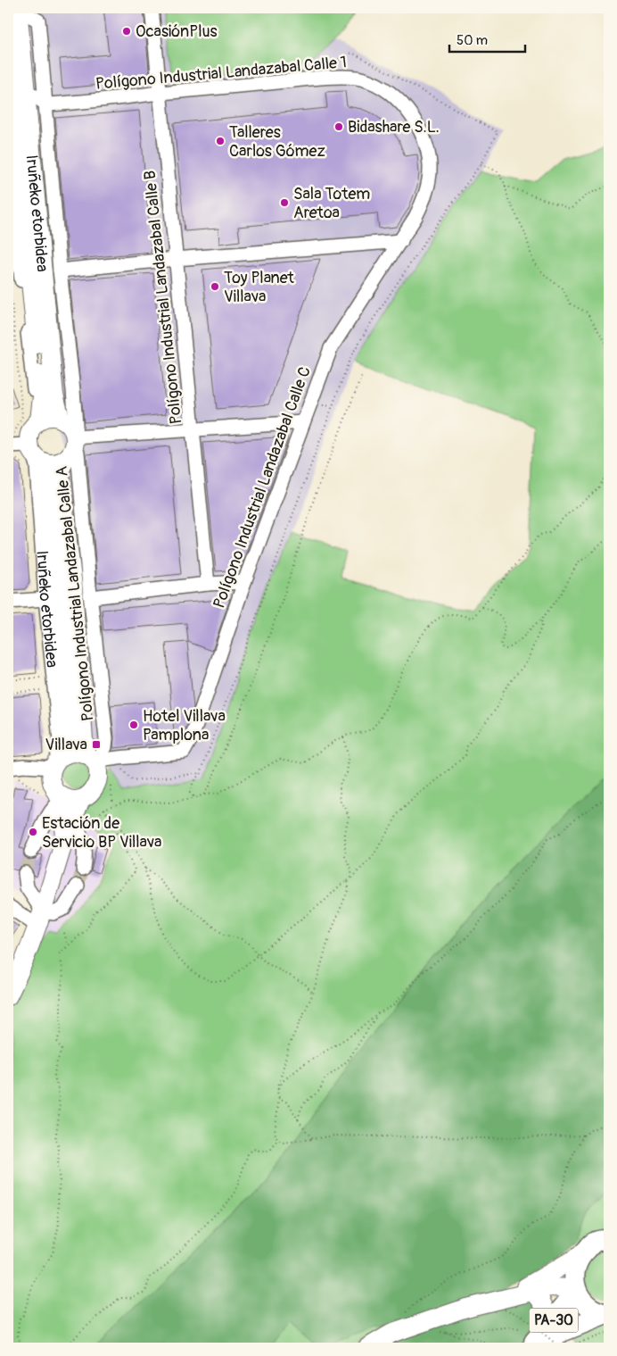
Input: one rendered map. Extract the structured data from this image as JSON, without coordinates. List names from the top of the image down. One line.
{"streets":{"highway":["PA-30"],"main road":["Iruñeko etorbidea"],"street":["Polígono Industrial Landazabal Calle 1","Polígono Industrial Landazabal Calle B","Polígono Industrial Landazabal Calle C","Polígono Industrial Landazabal Calle A"]},"crossings":[["Polígono Industrial Landazabal Calle 1","Polígono Industrial Landazabal Calle B"],["Polígono Industrial Landazabal Calle 1","Polígono Industrial Landazabal Calle C"],["Polígono Industrial Landazabal Calle 1","Polígono Industrial Landazabal Calle A"],["Iruñeko etorbidea","Polígono Industrial Landazabal Calle C"],["Iruñeko etorbidea","Polígono Industrial Landazabal Calle A"],["Polígono Industrial Landazabal Calle C","Polígono Industrial Landazabal Calle A"]],"places":{"other":["OcasiónPlus","Bidashare S.L.","Talleres Carlos Gómez","Sala Totem Aretoa","Toy Planet Villava","Hotel Villava Pamplona","Estación de Servicio BP Villava"],"transit":["Villava"]},"scale_bar":"50 m"}
